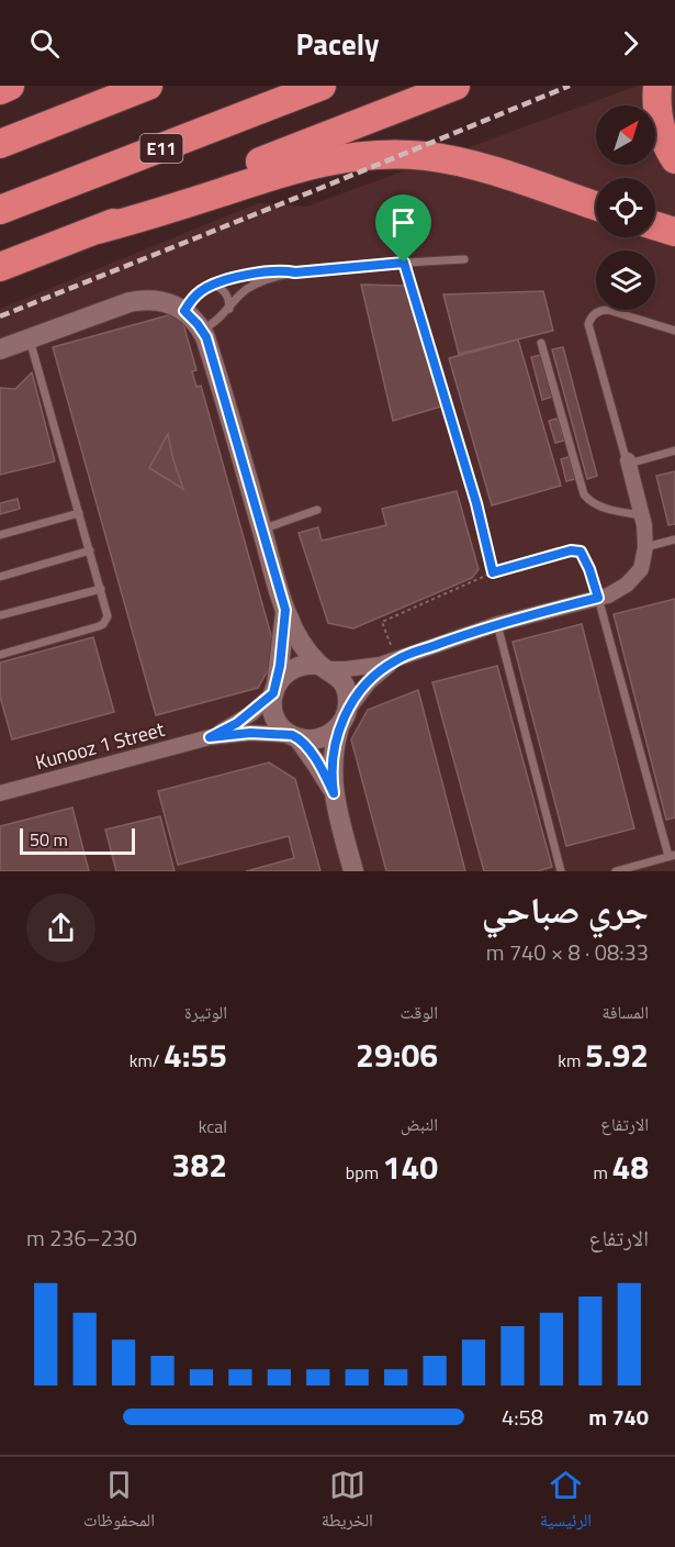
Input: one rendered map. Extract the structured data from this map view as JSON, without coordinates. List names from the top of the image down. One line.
{"streets":{"highway":["E11"],"street":["Kunooz 1 Street"]},"scale_bar":"50 m","north":"top right","page":{"header":"Pacely","scale":"50 m","heading":["جري صباحي","08:33 · 8 × 740 m"],"stats":[["المسافة","5.92 km"],["الوقت","29:06"],["الوتيرة","4:55 /km"],["الارتفاع","48 m"],["النبض","140 bpm"],["kcal","382"]],"chart":["الارتفاع","230–236 m"],"list":[{"name":"740 m","note":"4:58"}],"tabs":["الرئيسية","الخريطة","المحفوظات"]}}
